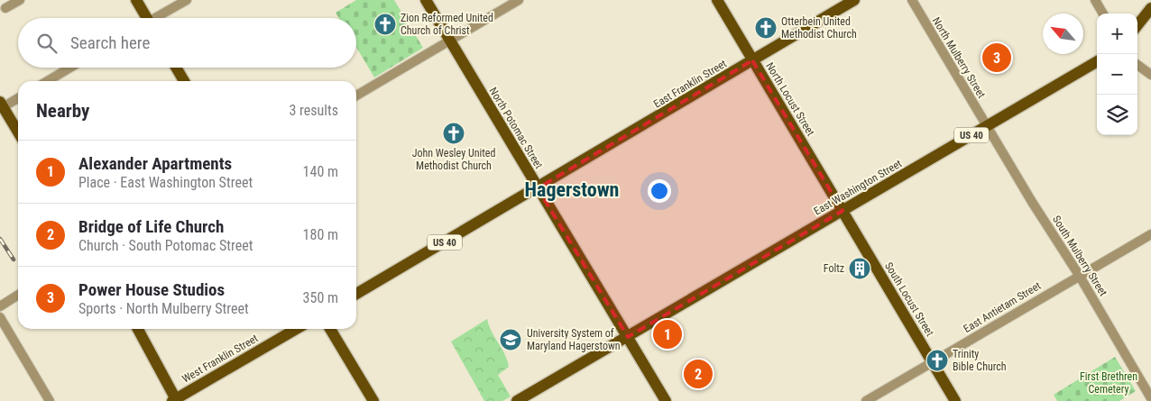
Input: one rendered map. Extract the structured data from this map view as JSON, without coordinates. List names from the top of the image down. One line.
{"streets":{"main road":["East Franklin Street","North Locust Street","North Potomac Street","US 40","East Washington Street","South Locust Street","West Franklin Street"],"street":["North Mulberry Street","South Mulberry Street","East Antietam Street"]},"crossings":[["North Mulberry Street","East Washington Street"],["North Mulberry Street","South Mulberry Street"],["East Franklin Street","North Locust Street"],["East Franklin Street","North Potomac Street"],["East Franklin Street","US 40"],["North Locust Street","East Washington Street"],["North Locust Street","South Locust Street"],["North Potomac Street","US 40"],["North Potomac Street","East Washington Street"],["US 40","East Washington Street"],["East Washington Street","South Mulberry Street"],["East Washington Street","South Locust Street"],["South Mulberry Street","East Antietam Street"],["South Locust Street","East Antietam Street"]],"districts":["Hagerstown"],"parks":["First Brethren Cemetery"],"places":{"church":["Zion Reformed United Church of Christ","Otterbein United Methodist Church","John Wesley United Methodist Church","Trinity Bible Church"],"building":["Foltz"],"school or university":["University System of Maryland Hagerstown"]},"north":"top left","page":{"map_buttons":["+","−"],"search":"Search here","pins":["3","1","2"],"heading":["Nearby","3 results"],"list":[{"mark":"1","name":"Alexander Apartments","note":"Place · East Washington Street","value":"140 m"},{"mark":"2","name":"Bridge of Life Church","note":"Church · South Potomac Street","value":"180 m"},{"mark":"3","name":"Power House Studios","note":"Sports · North Mulberry Street","value":"350 m"}]}}
